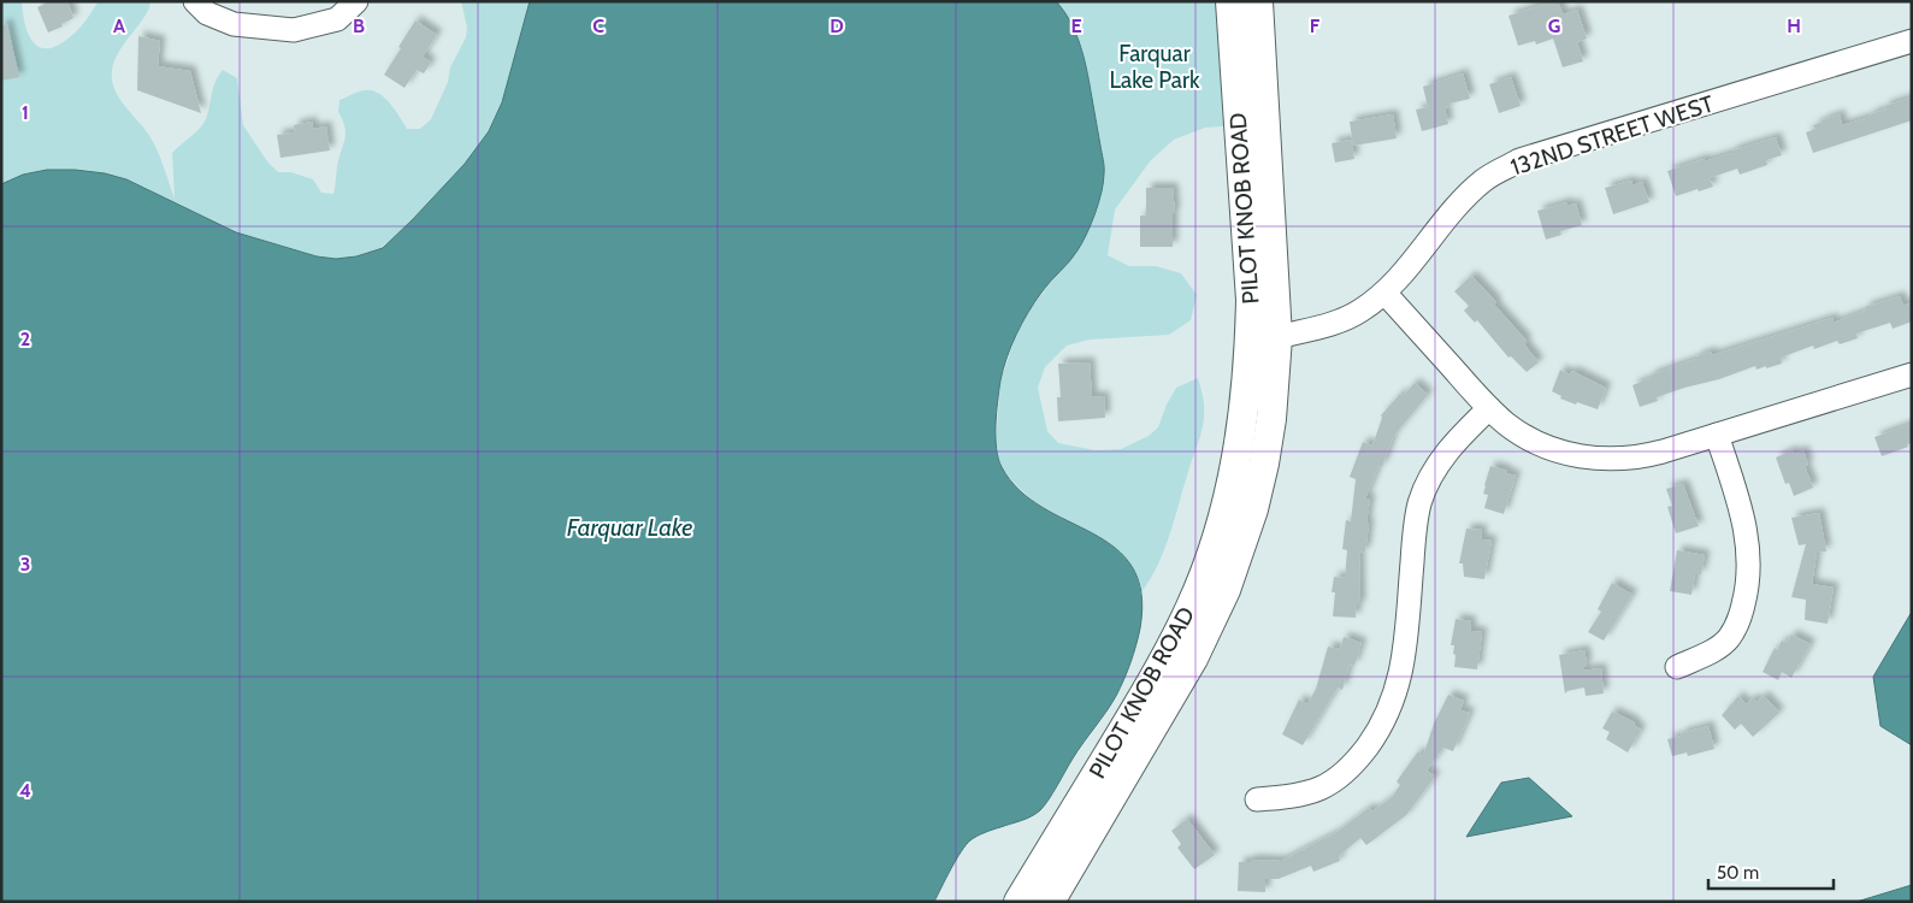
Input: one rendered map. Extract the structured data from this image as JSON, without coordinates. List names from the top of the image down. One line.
{"streets":{"main road":["PILOT KNOB ROAD"],"street":["132ND STREET WEST"]},"crossings":[["132ND STREET WEST","PILOT KNOB ROAD"]],"water":["Farquar Lake"],"parks":["Farquar Lake Park"],"scale_bar":"50 m","grid":{"columns":["A","B","C","D","E","F","G","H"],"rows":["1","2","3","4"]}}
